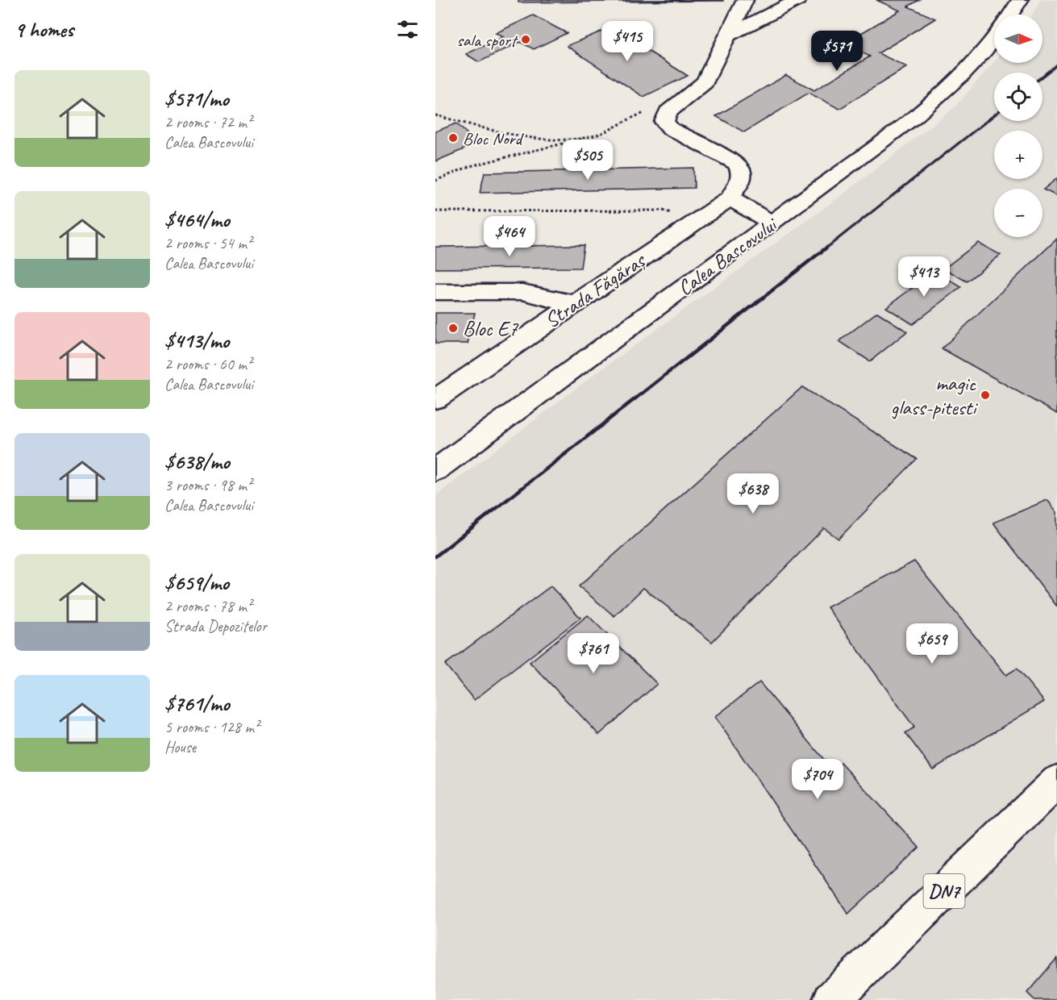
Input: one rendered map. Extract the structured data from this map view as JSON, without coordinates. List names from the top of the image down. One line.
{"streets":{"street":["Calea Bascovului","Strada Făgăraș","DN7"]},"places":["sala sport","Bloc Nord","Bloc E7","magic glass-pitesti"],"north":"right","page":{"heading":"9 homes","map_buttons":["+","−"],"price":["$415","$571","$505","$464","$413","$638","$659","$761","$704"],"list":[{"name":"$571/mo","note":"2 rooms · 72 m² · Calea Bascovului"},{"name":"$464/mo","note":"2 rooms · 54 m² · Calea Bascovului"},{"name":"$413/mo","note":"2 rooms · 60 m² · Calea Bascovului"},{"name":"$638/mo","note":"3 rooms · 98 m² · Calea Bascovului"},{"name":"$659/mo","note":"2 rooms · 78 m² · Strada Depozitelor"},{"name":"$761/mo","note":"5 rooms · 128 m² · House"}]}}
